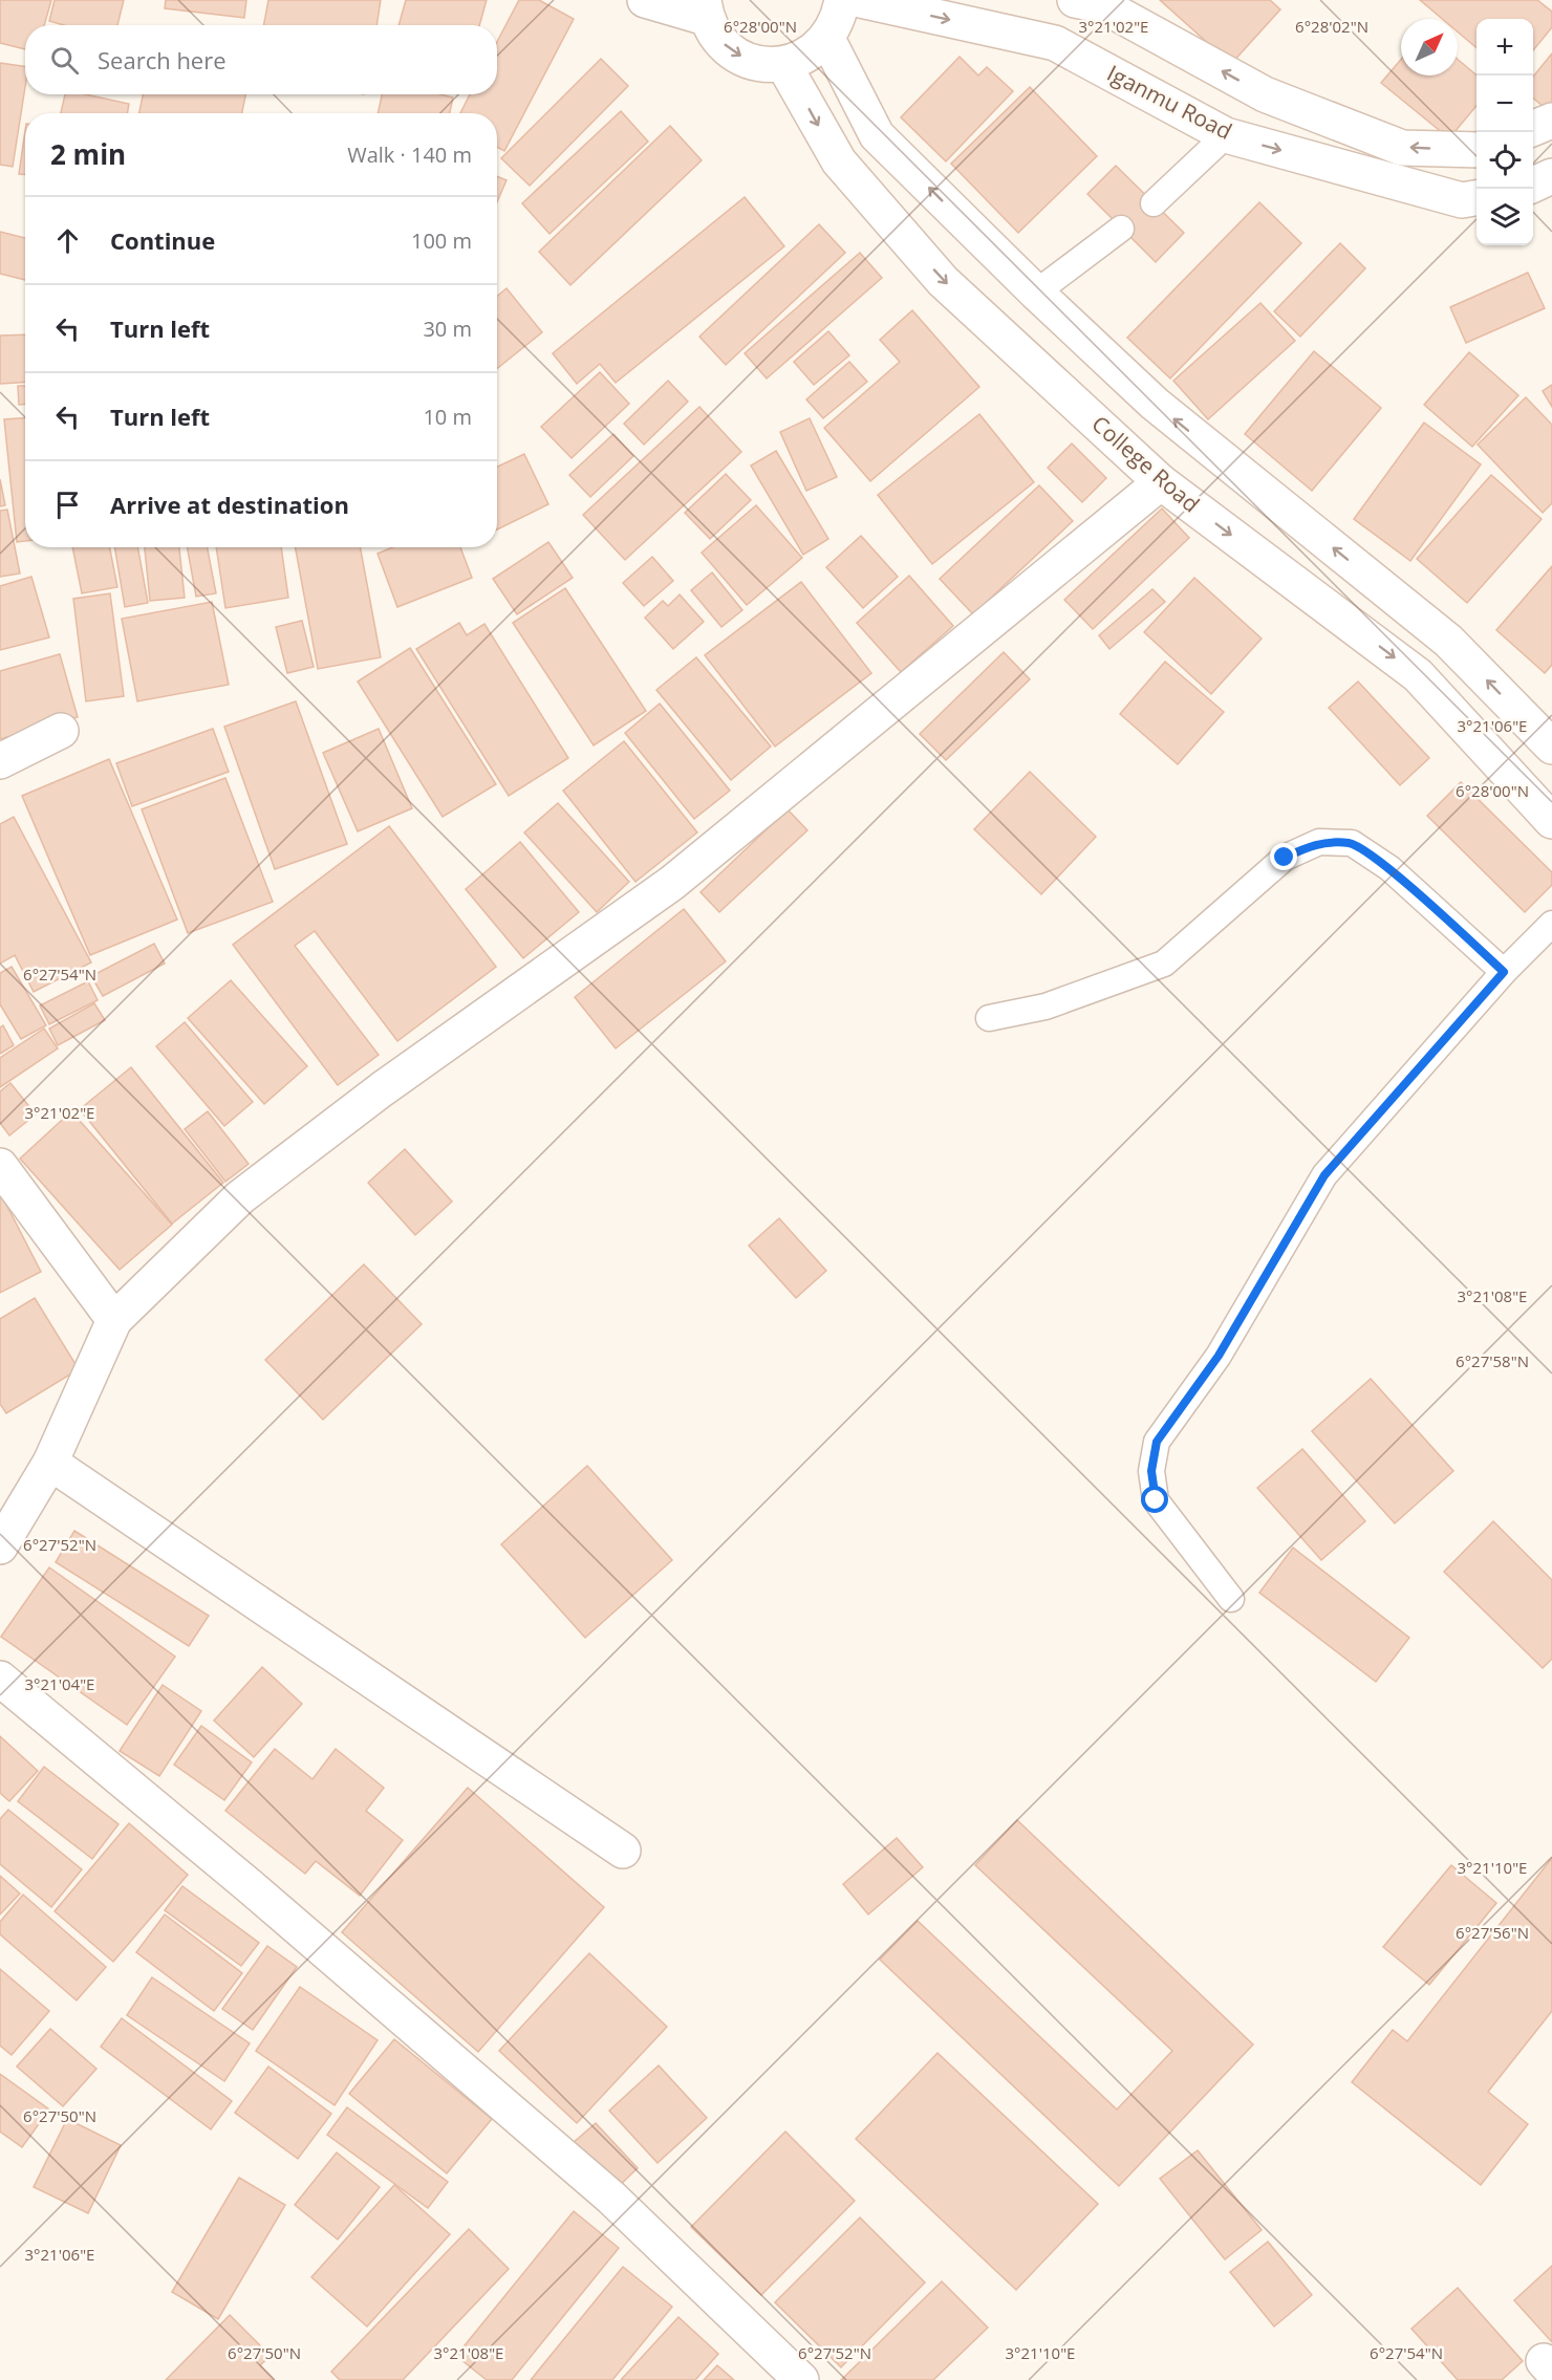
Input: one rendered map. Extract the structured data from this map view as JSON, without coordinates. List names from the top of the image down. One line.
{"streets":{"street":["Iganmu Road","College Road"]},"north":"top right","page":{"map_buttons":["+","−"],"search":"Search here","heading":["2 min","Walk · 140 m"],"list":[["Continue","100 m"],["Turn left","30 m"],["Turn left","10 m"],"Arrive at destination"]},"coordinates":["6°28'00\"N","3°21'02\"E","6°28'02\"N","3°21'06\"E","6°27'54\"N","3°21'08\"E","6°27'58\"N","6°27'52\"N","3°21'04\"E","3°21'10\"E","6°27'56\"N","6°27'50\"N"]}
